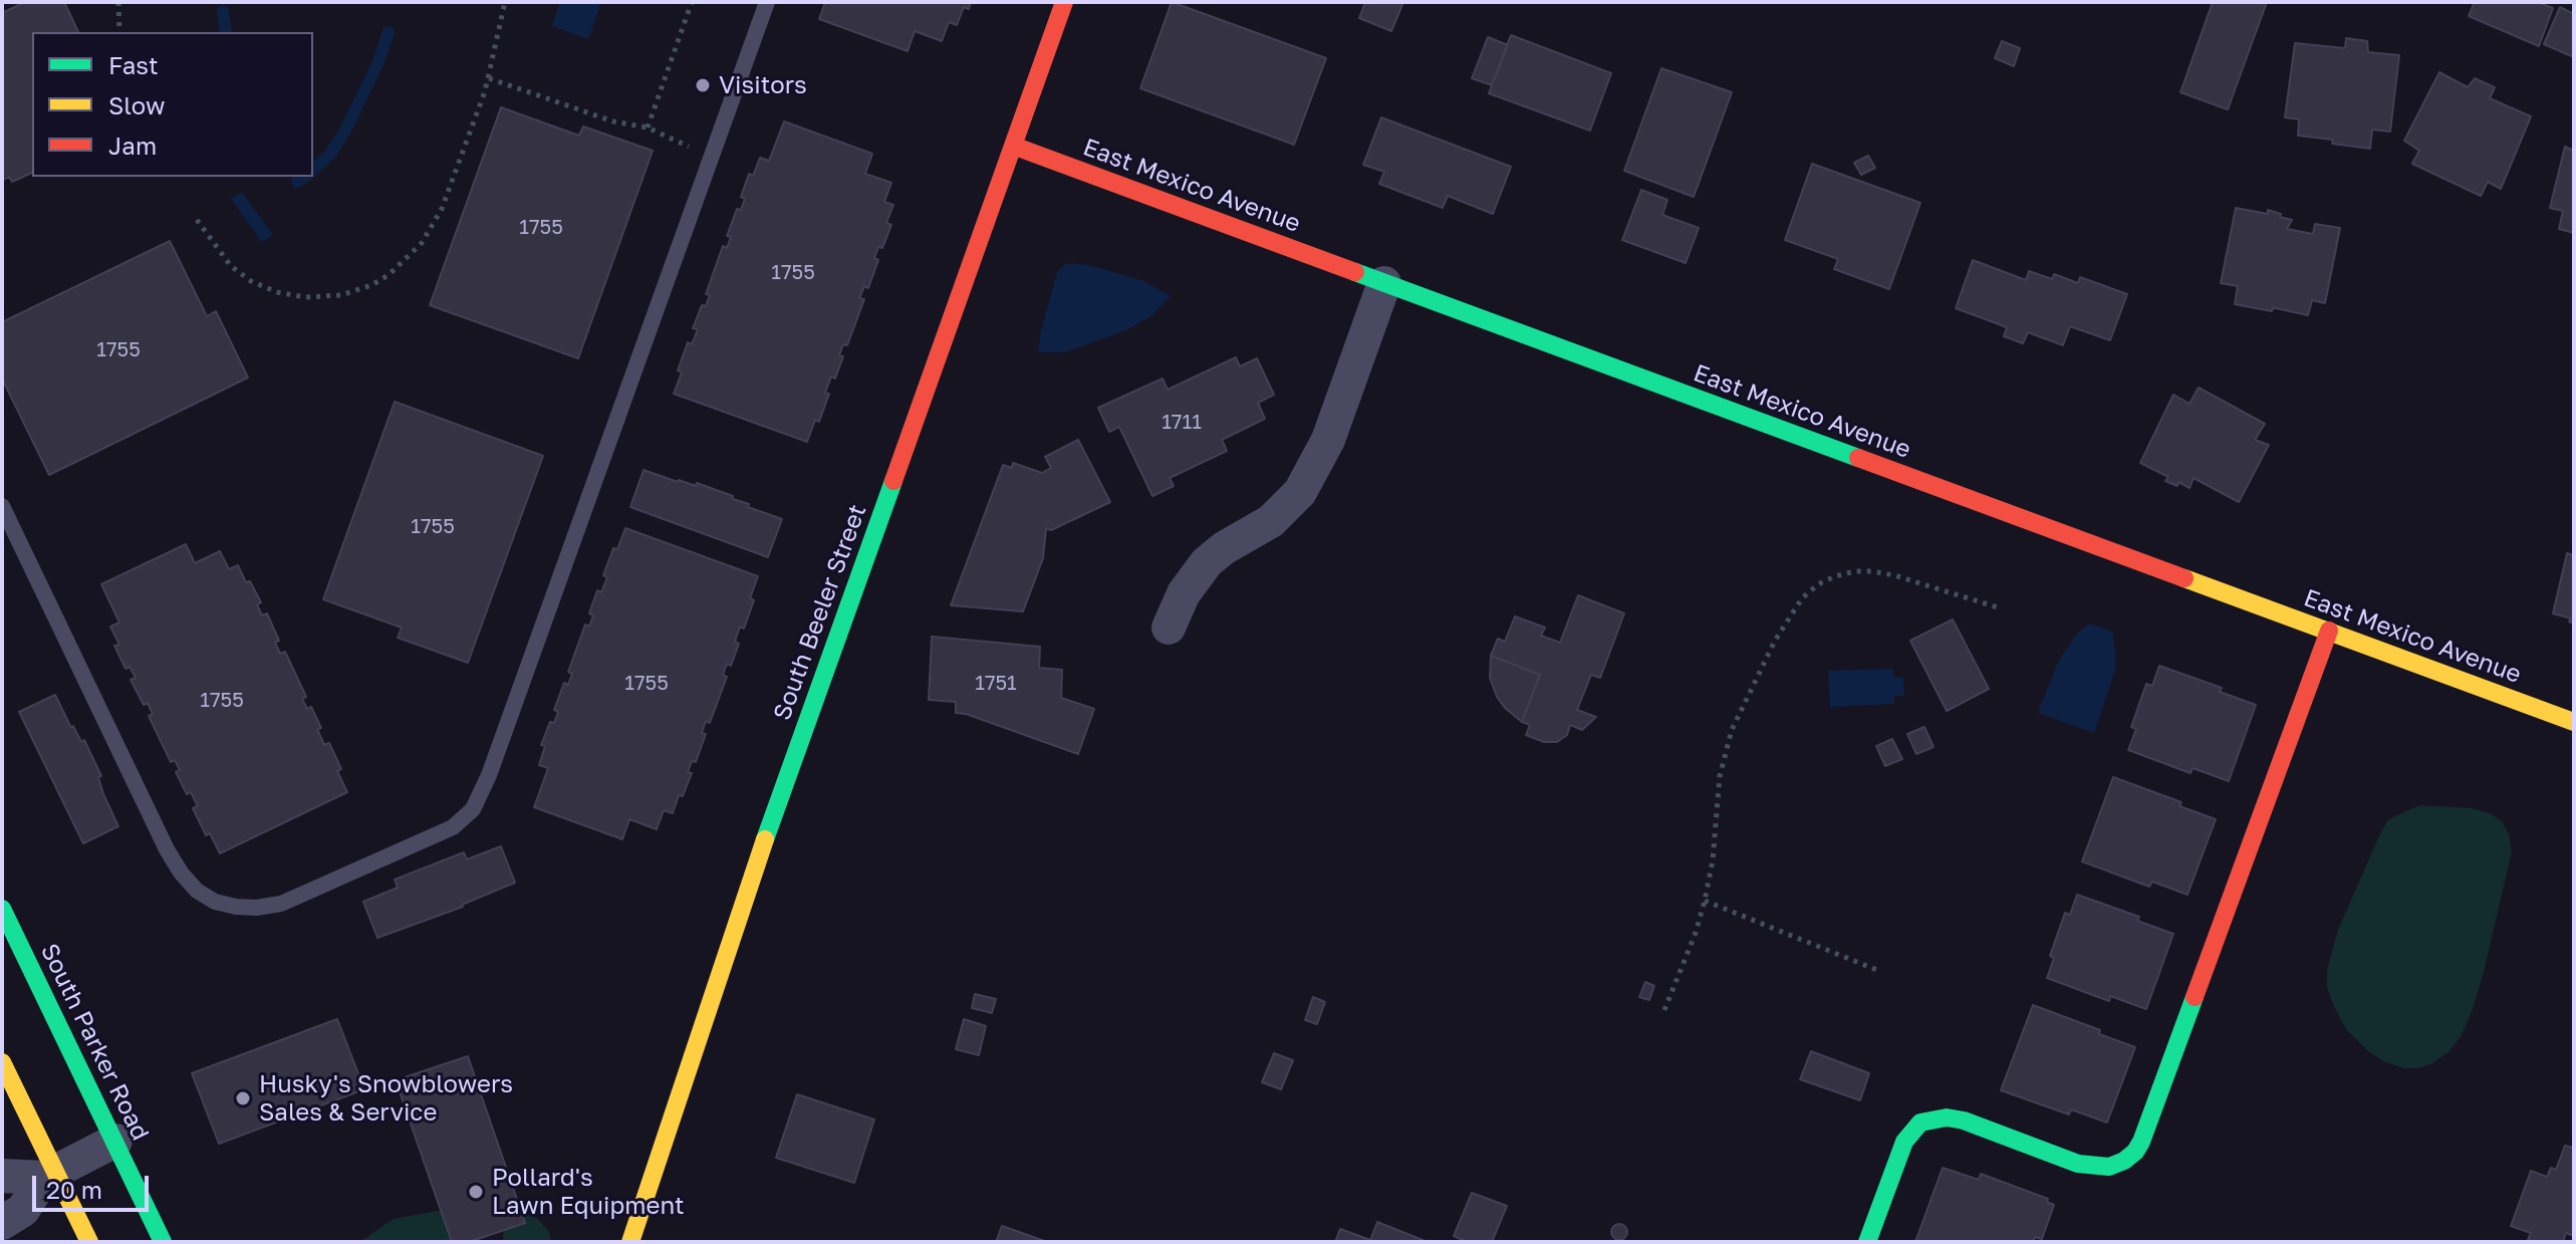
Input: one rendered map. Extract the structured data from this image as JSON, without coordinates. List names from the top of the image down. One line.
{"streets":{"street":["East Mexico Avenue","South Beeler Street","South Parker Road"]},"crossings":[["East Mexico Avenue","South Beeler Street"]],"places":["Visitors","Husky's Snowblowers Sales & Service","Pollard's Lawn Equipment"],"house_numbers":["1755","1755","1755","1711","1755","1755","1751","1755"],"legend":["Fast","Slow","Jam"],"scale_bar":"20 m"}
